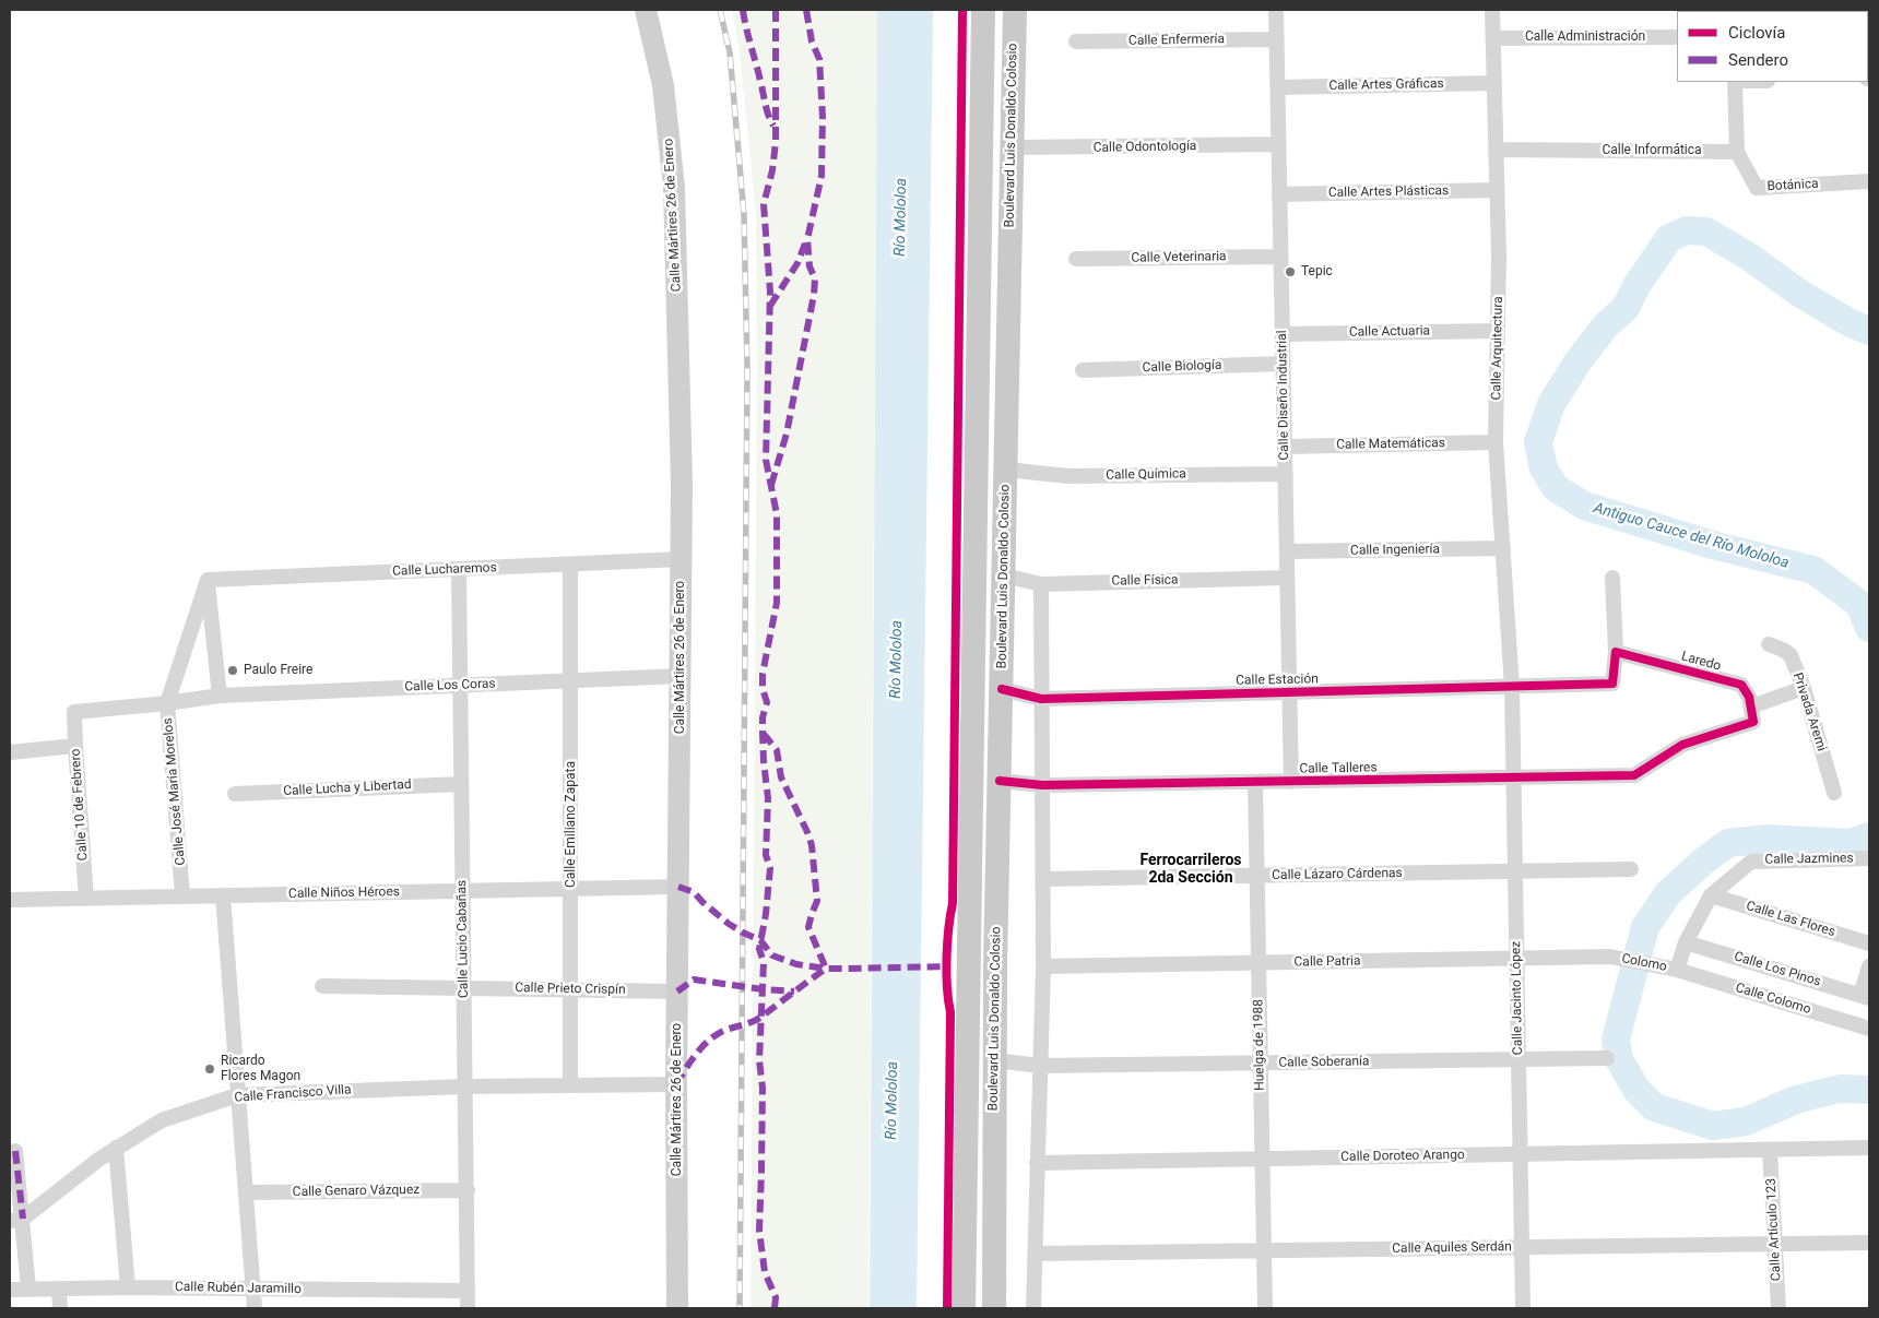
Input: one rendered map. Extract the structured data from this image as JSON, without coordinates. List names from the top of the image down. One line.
{"streets":{"main road":["Boulevard Luis Donaldo Colosio"],"street":["Calle Administración","Calle Enfermería","Calle Artes Gráficas","Calle Odontología","Calle Informática","Botánica","Calle Artes Plásticas","Calle Mártires 26 de Enero","Calle Veterinaria","Calle Actuaria","Calle Arquitectura","Calle Biología","Calle Diseño Industrial","Calle Matemáticas","Calle Química","Calle Ingeniería","Calle Lucharemos","Calle Física","Laredo","Calle Estación","Calle Los Coras","Privada Aremi","Calle Talleres","Calle Lucha y Libertad","Calle José María Morelos","Calle 10 de Febrero","Calle Emiliano Zapata","Calle Jazmines","Calle Lázaro Cárdenas","Calle Niños Héroes","Calle Las Flores","Calle Lucio Cabañas","Calle Patria","Colomo","Calle Los Pinos","Calle Prieto Crispín","Calle Jacinto López","Calle Colomo","Huelga de 1988","Calle Soberanía","Calle Francisco Villa","Calle Doroteo Arango","Calle Genaro Vázquez","Calle Artículo 123","Calle Aquiles Serdán","Calle Rubén Jaramillo"]},"crossings":[["Calle Administración","Calle Arquitectura"],["Calle Enfermería","Calle Diseño Industrial"],["Calle Artes Gráficas","Calle Arquitectura"],["Calle Artes Gráficas","Calle Diseño Industrial"],["Boulevard Luis Donaldo Colosio","Calle Odontología"],["Boulevard Luis Donaldo Colosio","Calle Química"],["Boulevard Luis Donaldo Colosio","Calle Física"],["Boulevard Luis Donaldo Colosio","Calle Estación"],["Boulevard Luis Donaldo Colosio","Calle Talleres"],["Boulevard Luis Donaldo Colosio","Calle Soberanía"],["Calle Odontología","Calle Diseño Industrial"],["Calle Informática","Botánica"],["Calle Informática","Calle Arquitectura"],["Calle Artes Plásticas","Calle Arquitectura"],["Calle Artes Plásticas","Calle Diseño Industrial"],["Calle Mártires 26 de Enero","Calle Lucharemos"],["Calle Mártires 26 de Enero","Calle Los Coras"],["Calle Mártires 26 de Enero","Calle Niños Héroes"],["Calle Mártires 26 de Enero","Calle Prieto Crispín"],["Calle Mártires 26 de Enero","Calle Francisco Villa"],["Calle Veterinaria","Calle Diseño Industrial"],["Calle Actuaria","Calle Arquitectura"],["Calle Actuaria","Calle Diseño Industrial"],["Calle Arquitectura","Calle Matemáticas"],["Calle Arquitectura","Calle Ingeniería"],["Calle Arquitectura","Calle Estación"],["Calle Arquitectura","Calle Jacinto López"],["Calle Biología","Calle Diseño Industrial"],["Calle Diseño Industrial","Calle Matemáticas"],["Calle Diseño Industrial","Calle Química"],["Calle Diseño Industrial","Calle Ingeniería"],["Calle Diseño Industrial","Calle Física"],["Calle Diseño Industrial","Calle Estación"],["Calle Diseño Industrial","Calle Talleres"],["Calle Lucharemos","Calle José María Morelos"],["Calle Lucharemos","Calle Emiliano Zapata"],["Calle Lucharemos","Calle Lucio Cabañas"],["Laredo","Calle Talleres"],["Calle Estación","Calle Jacinto López"],["Calle Los Coras","Calle Emiliano Zapata"],["Calle Los Coras","Calle Lucio Cabañas"],["Calle Talleres","Calle Jacinto López"],["Calle Talleres","Huelga de 1988"],["Calle Lucha y Libertad","Calle Lucio Cabañas"],["Calle José María Morelos","Calle 10 de Febrero"],["Calle José María Morelos","Calle Niños Héroes"],["Calle 10 de Febrero","Calle Niños Héroes"],["Calle Emiliano Zapata","Calle Niños Héroes"],["Calle Emiliano Zapata","Calle Prieto Crispín"],["Calle Emiliano Zapata","Calle Francisco Villa"],["Calle Jazmines","Calle Las Flores"],["Calle Jazmines","Colomo"],["Calle Jazmines","Calle Los Pinos"],["Calle Jazmines","Calle Colomo"],["Calle Lázaro Cárdenas","Calle Jacinto López"],["Calle Lázaro Cárdenas","Huelga de 1988"],["Calle Niños Héroes","Calle Lucio Cabañas"],["Calle Lucio Cabañas","Calle Prieto Crispín"],["Calle Lucio Cabañas","Calle Francisco Villa"],["Calle Lucio Cabañas","Calle Genaro Vázquez"],["Calle Lucio Cabañas","Calle Rubén Jaramillo"],["Calle Patria","Colomo"],["Calle Patria","Calle Jacinto López"],["Calle Patria","Huelga de 1988"],["Colomo","Calle Colomo"],["Calle Jacinto López","Calle Soberanía"],["Calle Jacinto López","Calle Doroteo Arango"],["Calle Jacinto López","Calle Aquiles Serdán"],["Huelga de 1988","Calle Soberanía"],["Huelga de 1988","Calle Doroteo Arango"],["Huelga de 1988","Calle Aquiles Serdán"],["Calle Doroteo Arango","Calle Artículo 123"],["Calle Artículo 123","Calle Aquiles Serdán"]],"districts":["Ferrocarrileros 2da Sección"],"water":["Río Mololoa","Antiguo Cauce del Río Mololoa"],"places":["Tepic","Paulo Freire","Ricardo Flores Magon"],"legend":["Ciclovía","Sendero"]}
